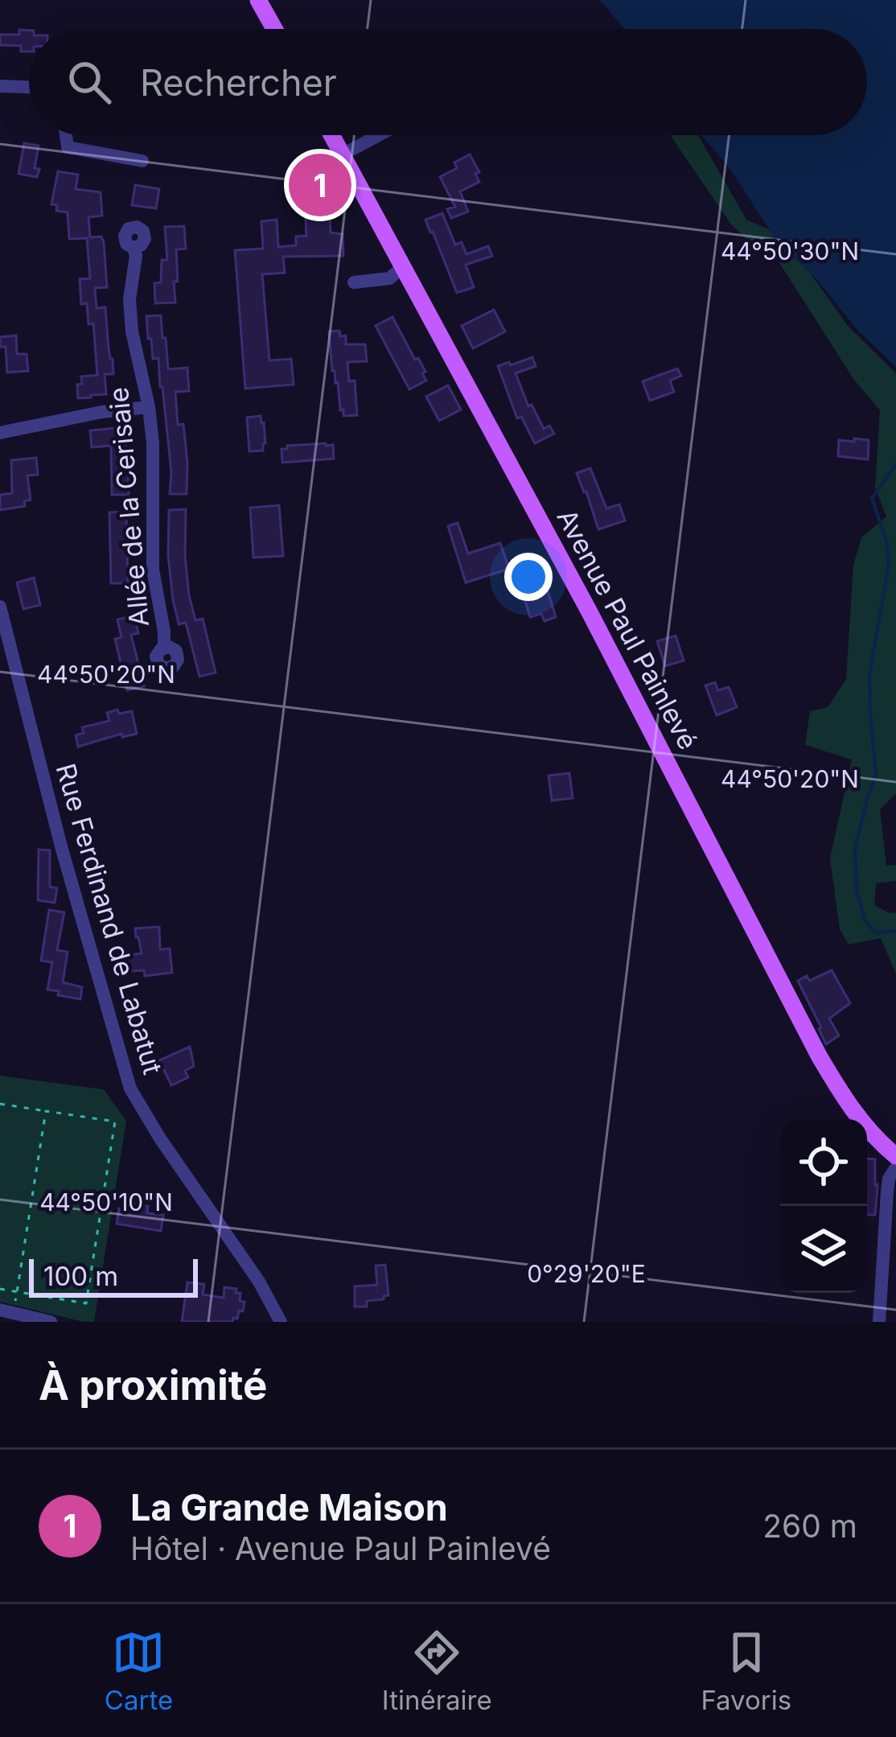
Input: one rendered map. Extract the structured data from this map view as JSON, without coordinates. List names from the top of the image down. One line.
{"streets":{"main road":["Avenue Paul Painlevé"],"street":["Allée de la Cerisaie","Rue Ferdinand de Labatut"]},"scale_bar":"100 m","page":{"search":"Rechercher","pins":"1","scale":"100 m","heading":"À proximité","list":[{"mark":"1","name":"La Grande Maison","note":"Hôtel · Avenue Paul Painlevé","value":"260 m"}],"nav":["Carte","Itinéraire","Favoris"]},"coordinates":["44°50'30\"N","44°50'20\"N","44°50'10\"N","0°29'20\"E"]}
